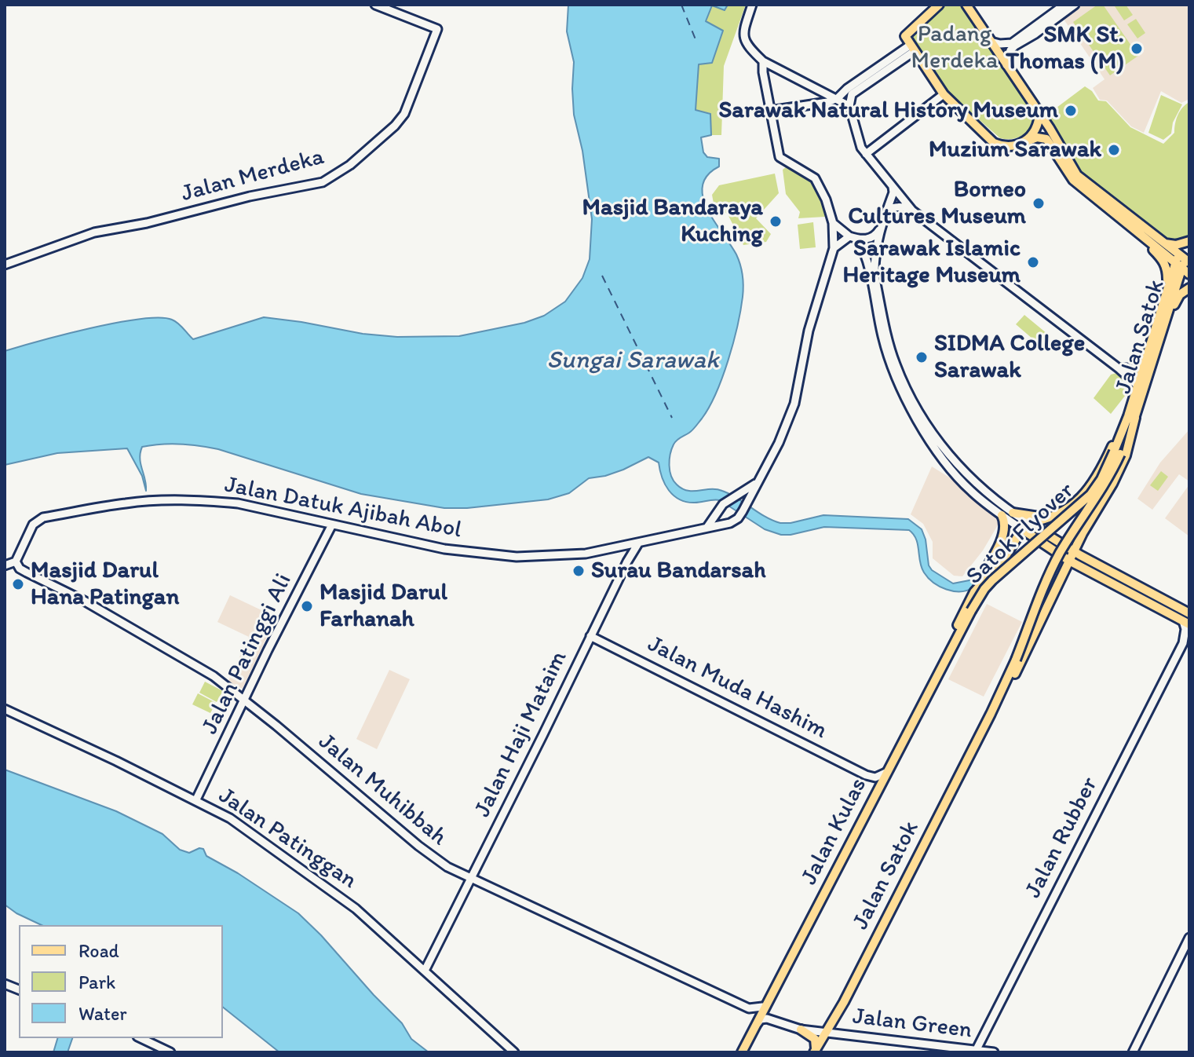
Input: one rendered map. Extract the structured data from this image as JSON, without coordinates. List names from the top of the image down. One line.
{"streets":{"main road":["Jalan Merdeka","Jalan Satok","Jalan Datuk Ajibah Abol","Satok Flyover","Jalan Patinggi Ali","Jalan Muda Hashim","Jalan Haji Mataim","Jalan Muhibbah","Jalan Kulas","Jalan Rubber","Jalan Patinggan","Jalan Green"]},"crossings":[["Jalan Satok","Satok Flyover"],["Jalan Satok","Jalan Kulas"],["Jalan Satok","Jalan Green"],["Jalan Datuk Ajibah Abol","Jalan Patinggi Ali"],["Jalan Datuk Ajibah Abol","Jalan Haji Mataim"],["Jalan Datuk Ajibah Abol","Jalan Muhibbah"],["Satok Flyover","Jalan Kulas"],["Jalan Patinggi Ali","Jalan Muhibbah"],["Jalan Patinggi Ali","Jalan Patinggan"],["Jalan Muda Hashim","Jalan Haji Mataim"],["Jalan Haji Mataim","Jalan Muhibbah"],["Jalan Haji Mataim","Jalan Patinggan"],["Jalan Rubber","Jalan Green"]],"water":["Sungai Sarawak"],"parks":["Padang Merdeka"],"places":["SMK St. Thomas (M)","Sarawak Natural History Museum","Muzium Sarawak","Borneo Cultures Museum","Masjid Bandaraya Kuching","Sarawak Islamic Heritage Museum","SIDMA College Sarawak","Surau Bandarsah","Masjid Darul Hana Patingan","Masjid Darul Farhanah"],"legend":["Road","Park","Water"]}
